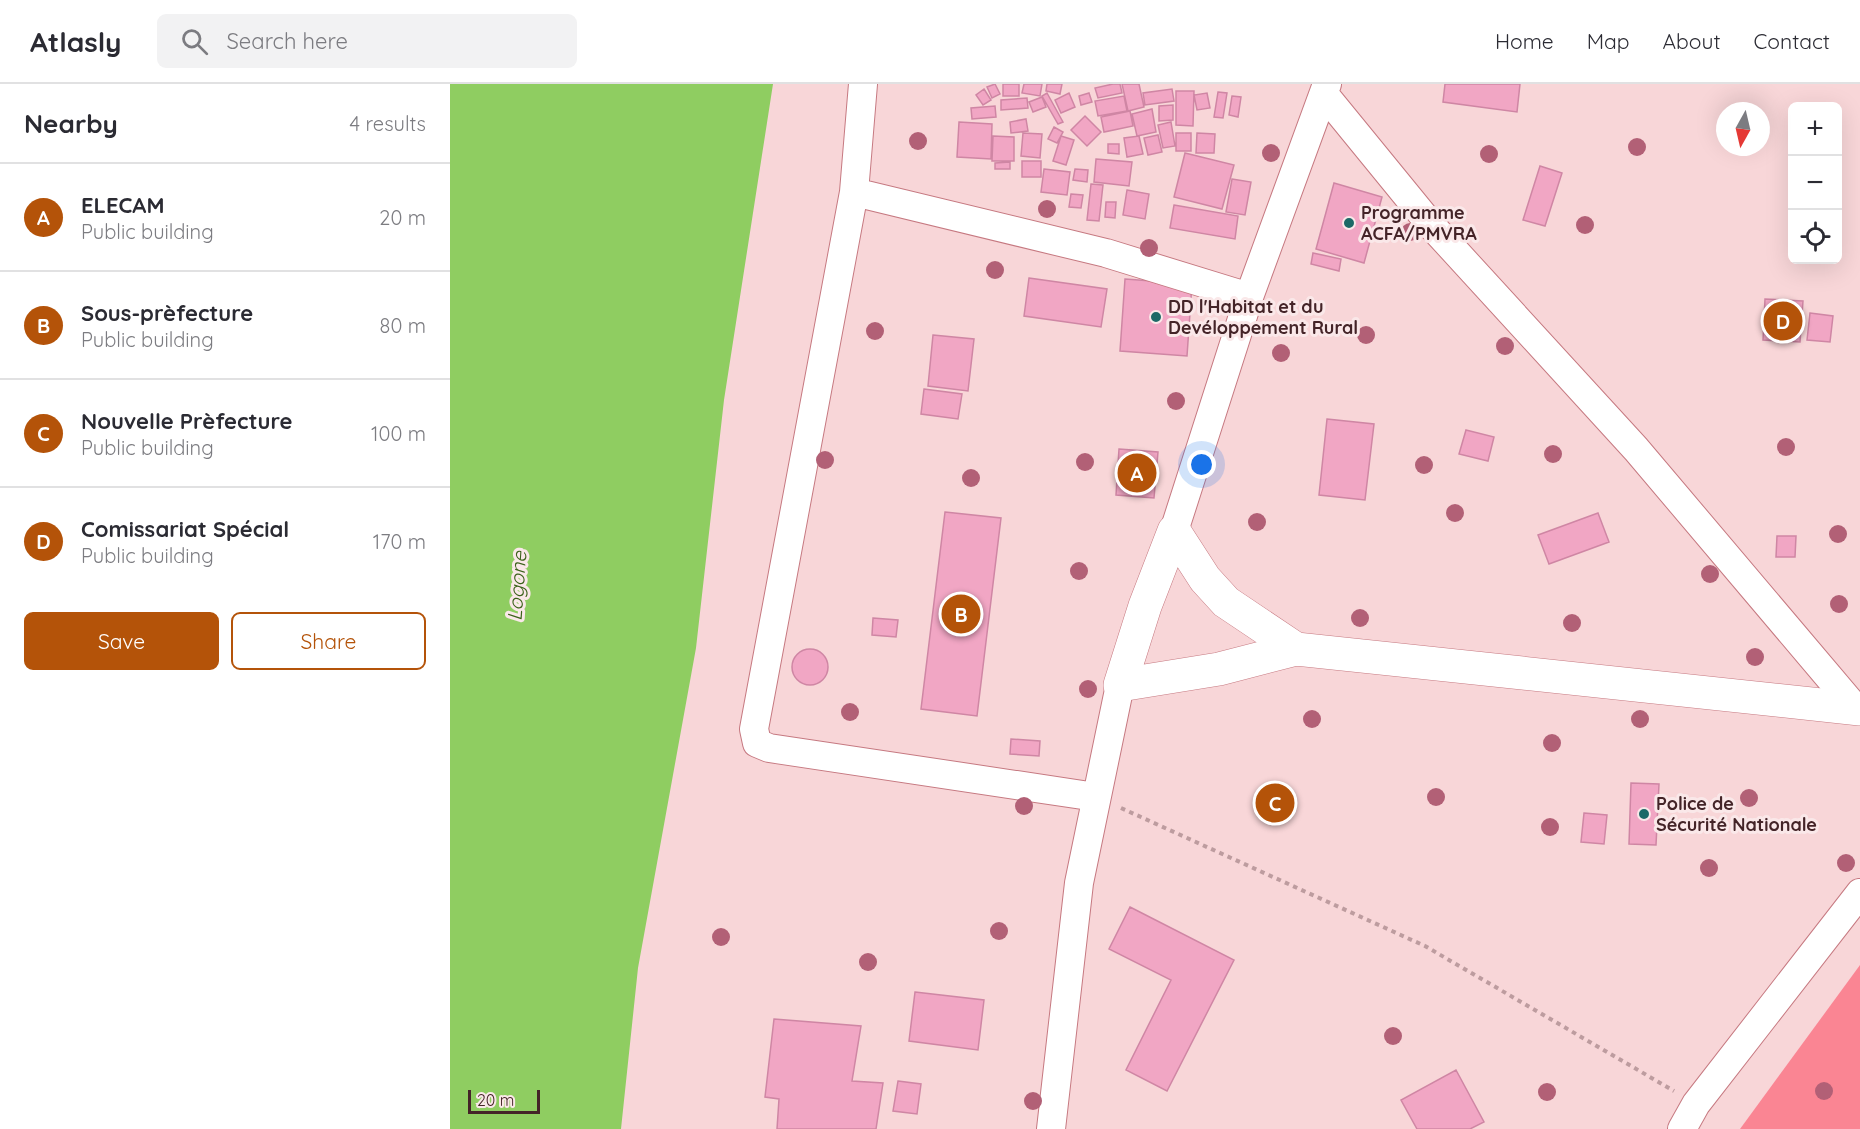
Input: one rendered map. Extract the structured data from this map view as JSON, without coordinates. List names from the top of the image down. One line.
{"water":["Logone"],"places":["Programme ACFA/PMVRA","DD l'Habitat et du Devéloppement Rural","Police de Sécurité Nationale"],"scale_bar":"20 m","north":"bottom","page":{"header":"Atlasly","search":"Search here","nav":["Home","Map","About","Contact"],"heading":["Nearby","4 results"],"map_buttons":["+","−"],"list":[{"mark":"A","name":"ELECAM","note":"Public building","value":"20 m"},{"mark":"B","name":"Sous-prèfecture","note":"Public building","value":"80 m"},{"mark":"C","name":"Nouvelle Prèfecture","note":"Public building","value":"100 m"},{"mark":"D","name":"Comissariat Spécial","note":"Public building","value":"170 m"}],"pins":["D","A","B","C"],"buttons":["Save","Share"],"scale":"20 m"}}
